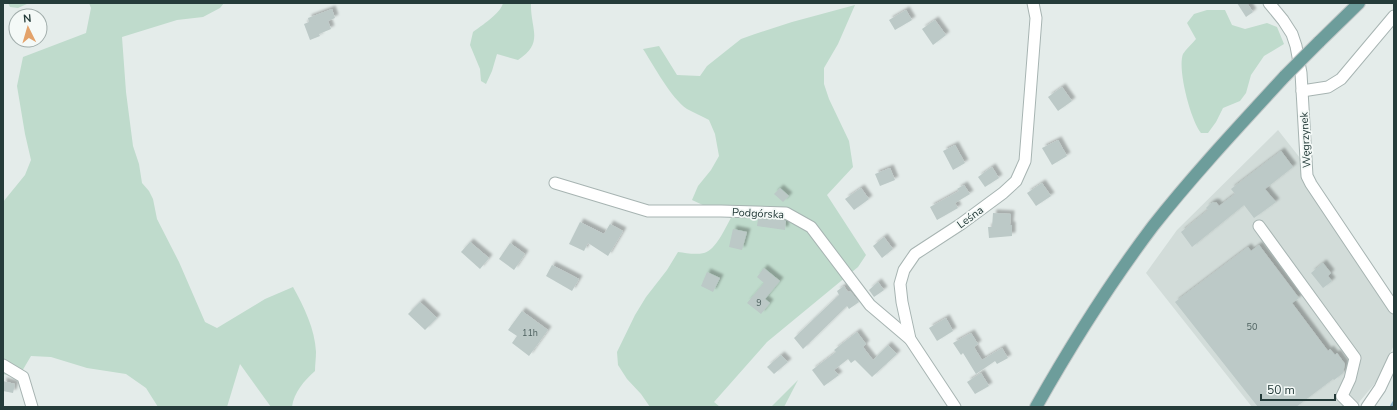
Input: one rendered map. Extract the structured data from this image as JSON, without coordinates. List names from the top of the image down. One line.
{"streets":{"street":["Węgrzynek","Podgórska","Leśna"]},"crossings":[["Podgórska","Leśna"]],"house_numbers":["9","50","11h"],"scale_bar":"50 m","north":"top"}
